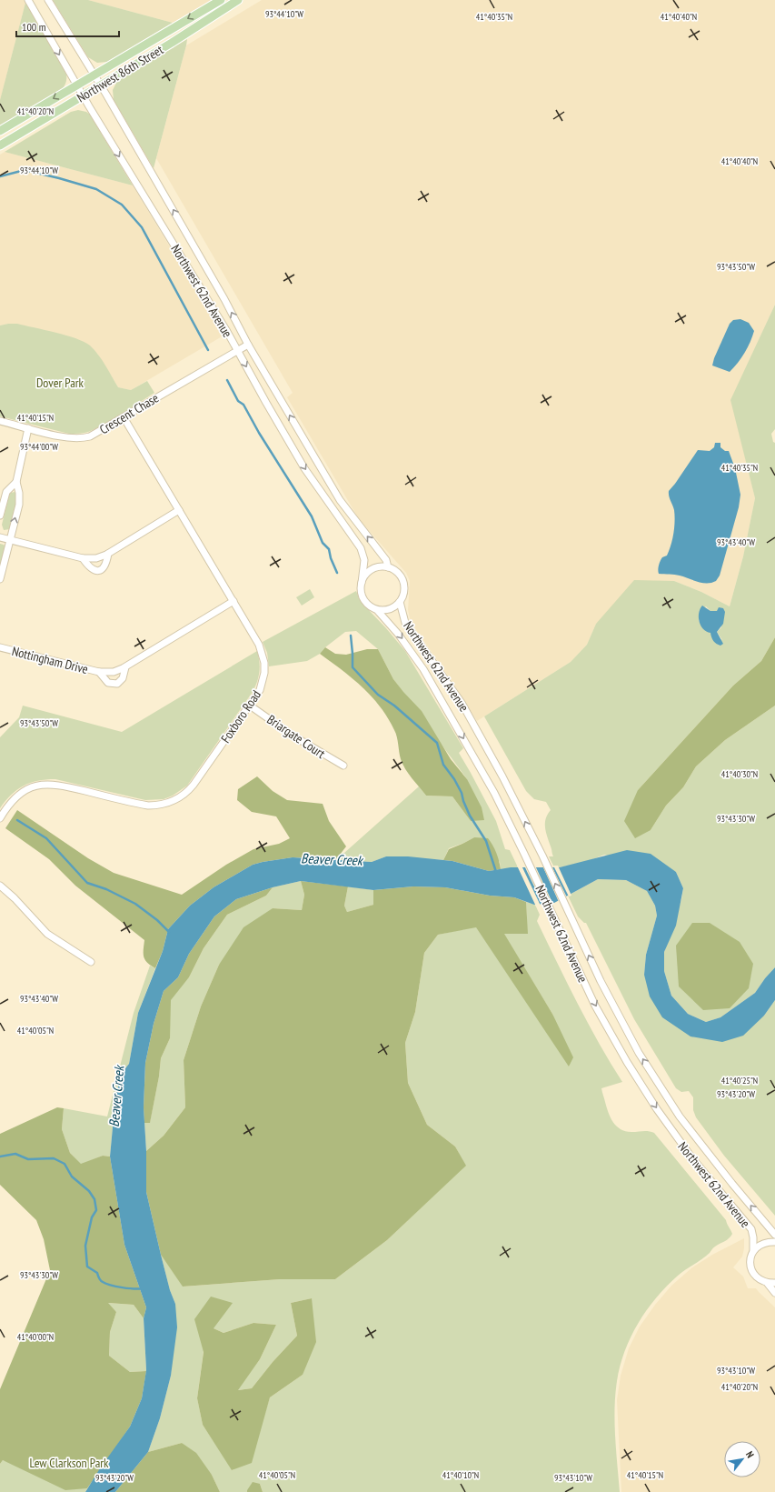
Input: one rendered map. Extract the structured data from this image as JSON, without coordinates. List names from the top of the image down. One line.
{"streets":{"main road":["Northwest 86th Street"],"street":["Northwest 62nd Avenue","Crescent Chase","Nottingham Drive","Foxboro Road","Briargate Court"]},"crossings":[["Northwest 86th Street","Northwest 62nd Avenue"],["Northwest 62nd Avenue","Crescent Chase"],["Crescent Chase","Foxboro Road"],["Nottingham Drive","Foxboro Road"],["Foxboro Road","Briargate Court"]],"water":["Beaver Creek"],"parks":["Dover Park","Lew Clarkson Park"],"scale_bar":"100 m","north":"top right","coordinates":["93°44'10\"W","41°40'35\"N","41°40'40\"N","41°40'20\"N","93°43'50\"W","41°40'15\"N","93°44'00\"W","93°43'40\"W","41°40'30\"N","93°43'30\"W","41°40'05\"N","41°40'25\"N","93°43'20\"W","41°40'00\"N","93°43'10\"W","41°40'10\"N"]}
